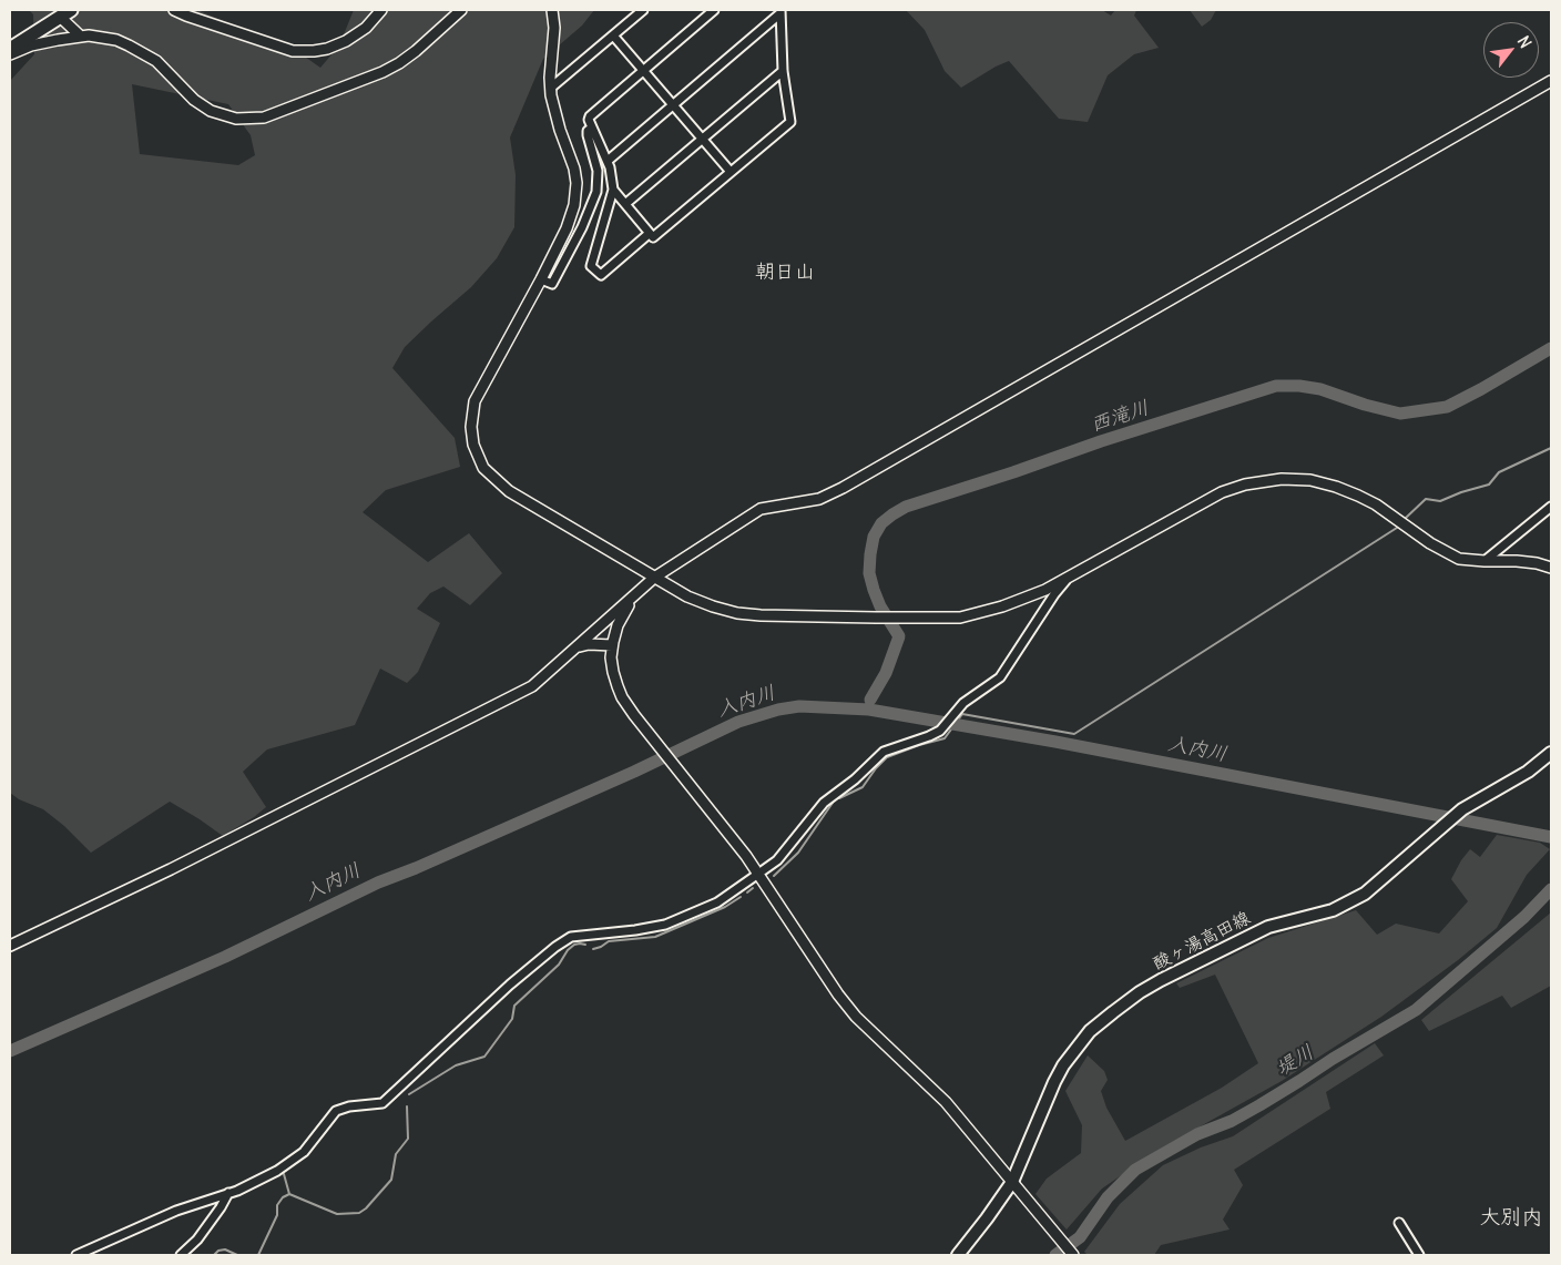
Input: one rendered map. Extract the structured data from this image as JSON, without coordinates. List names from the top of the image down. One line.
{"streets":{"main road":["酸ヶ湯高田線"]},"districts":["朝日山","大別内"],"water":["西滝川","入内川","堤川"],"north":"top right"}
